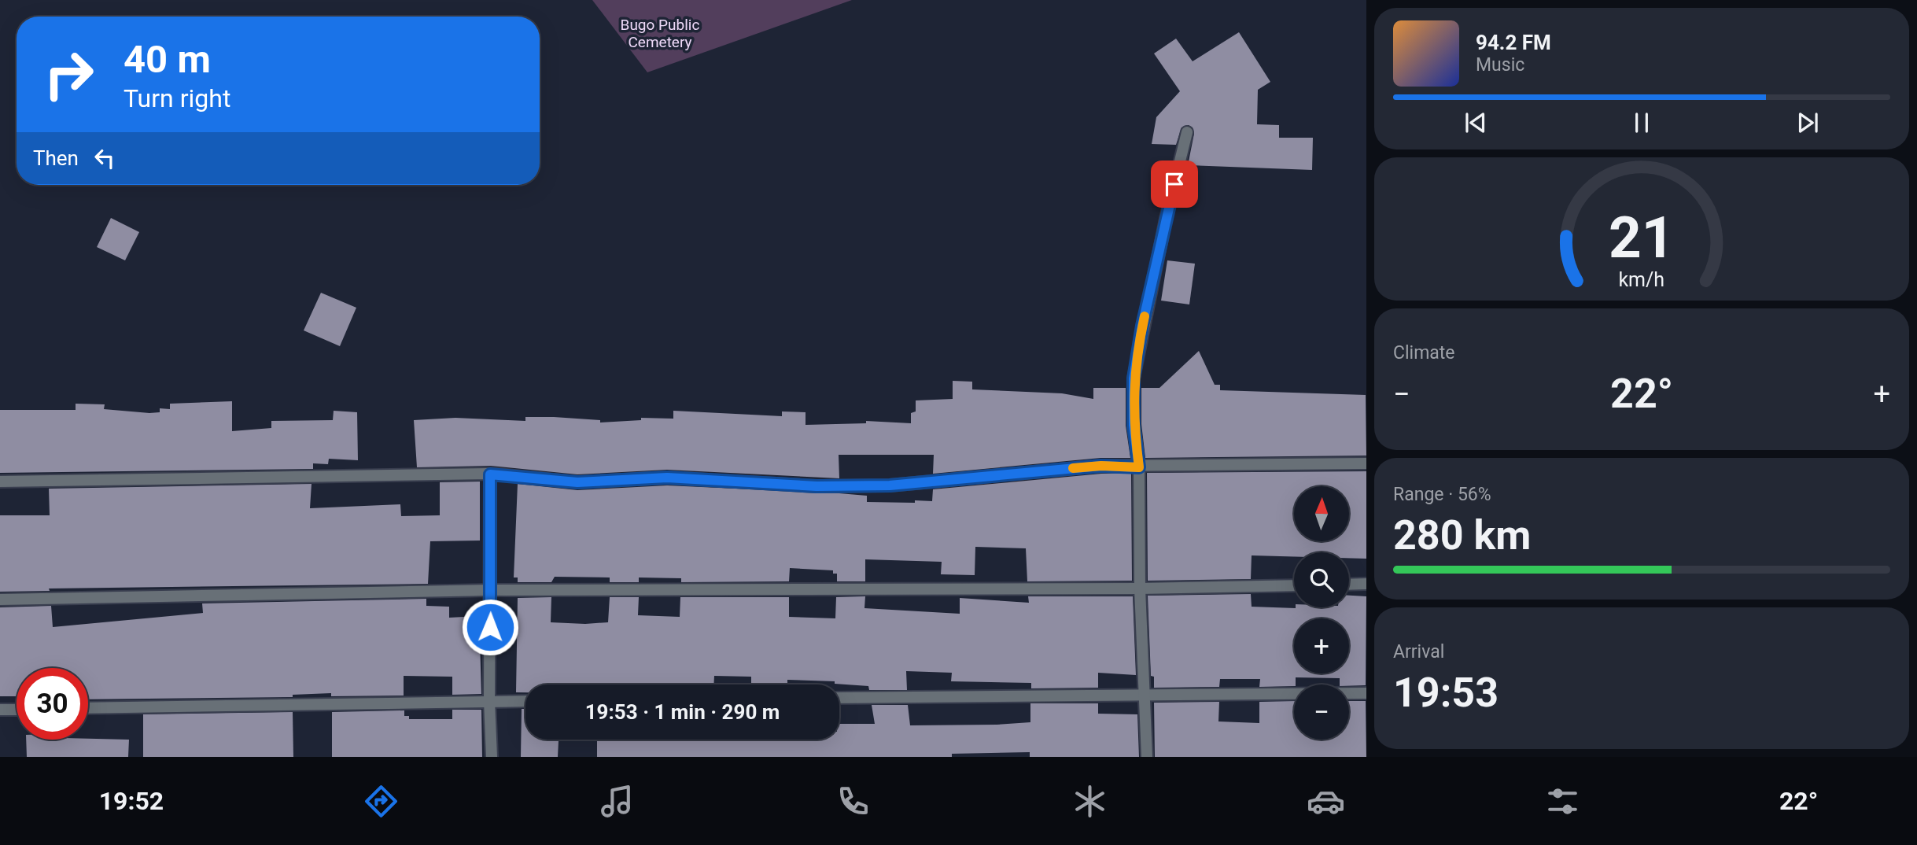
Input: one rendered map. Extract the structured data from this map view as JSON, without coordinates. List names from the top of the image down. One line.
{"parks":["Bugo Public Cemetery"],"north":"top","page":{"turn":["40 m","Turn right"],"song":["94.2 FM","Music"],"then":"Then","tile":["Climate",["Range · 56%","280 km"],["Arrival","19:53"]],"heat":["−","22°","+"],"map_buttons":["+","−"],"limit":"30","trip":"19:53 · 1 min · 290 m","tabs":["19:52","22°"],"gauge":["21","km/h"]}}
